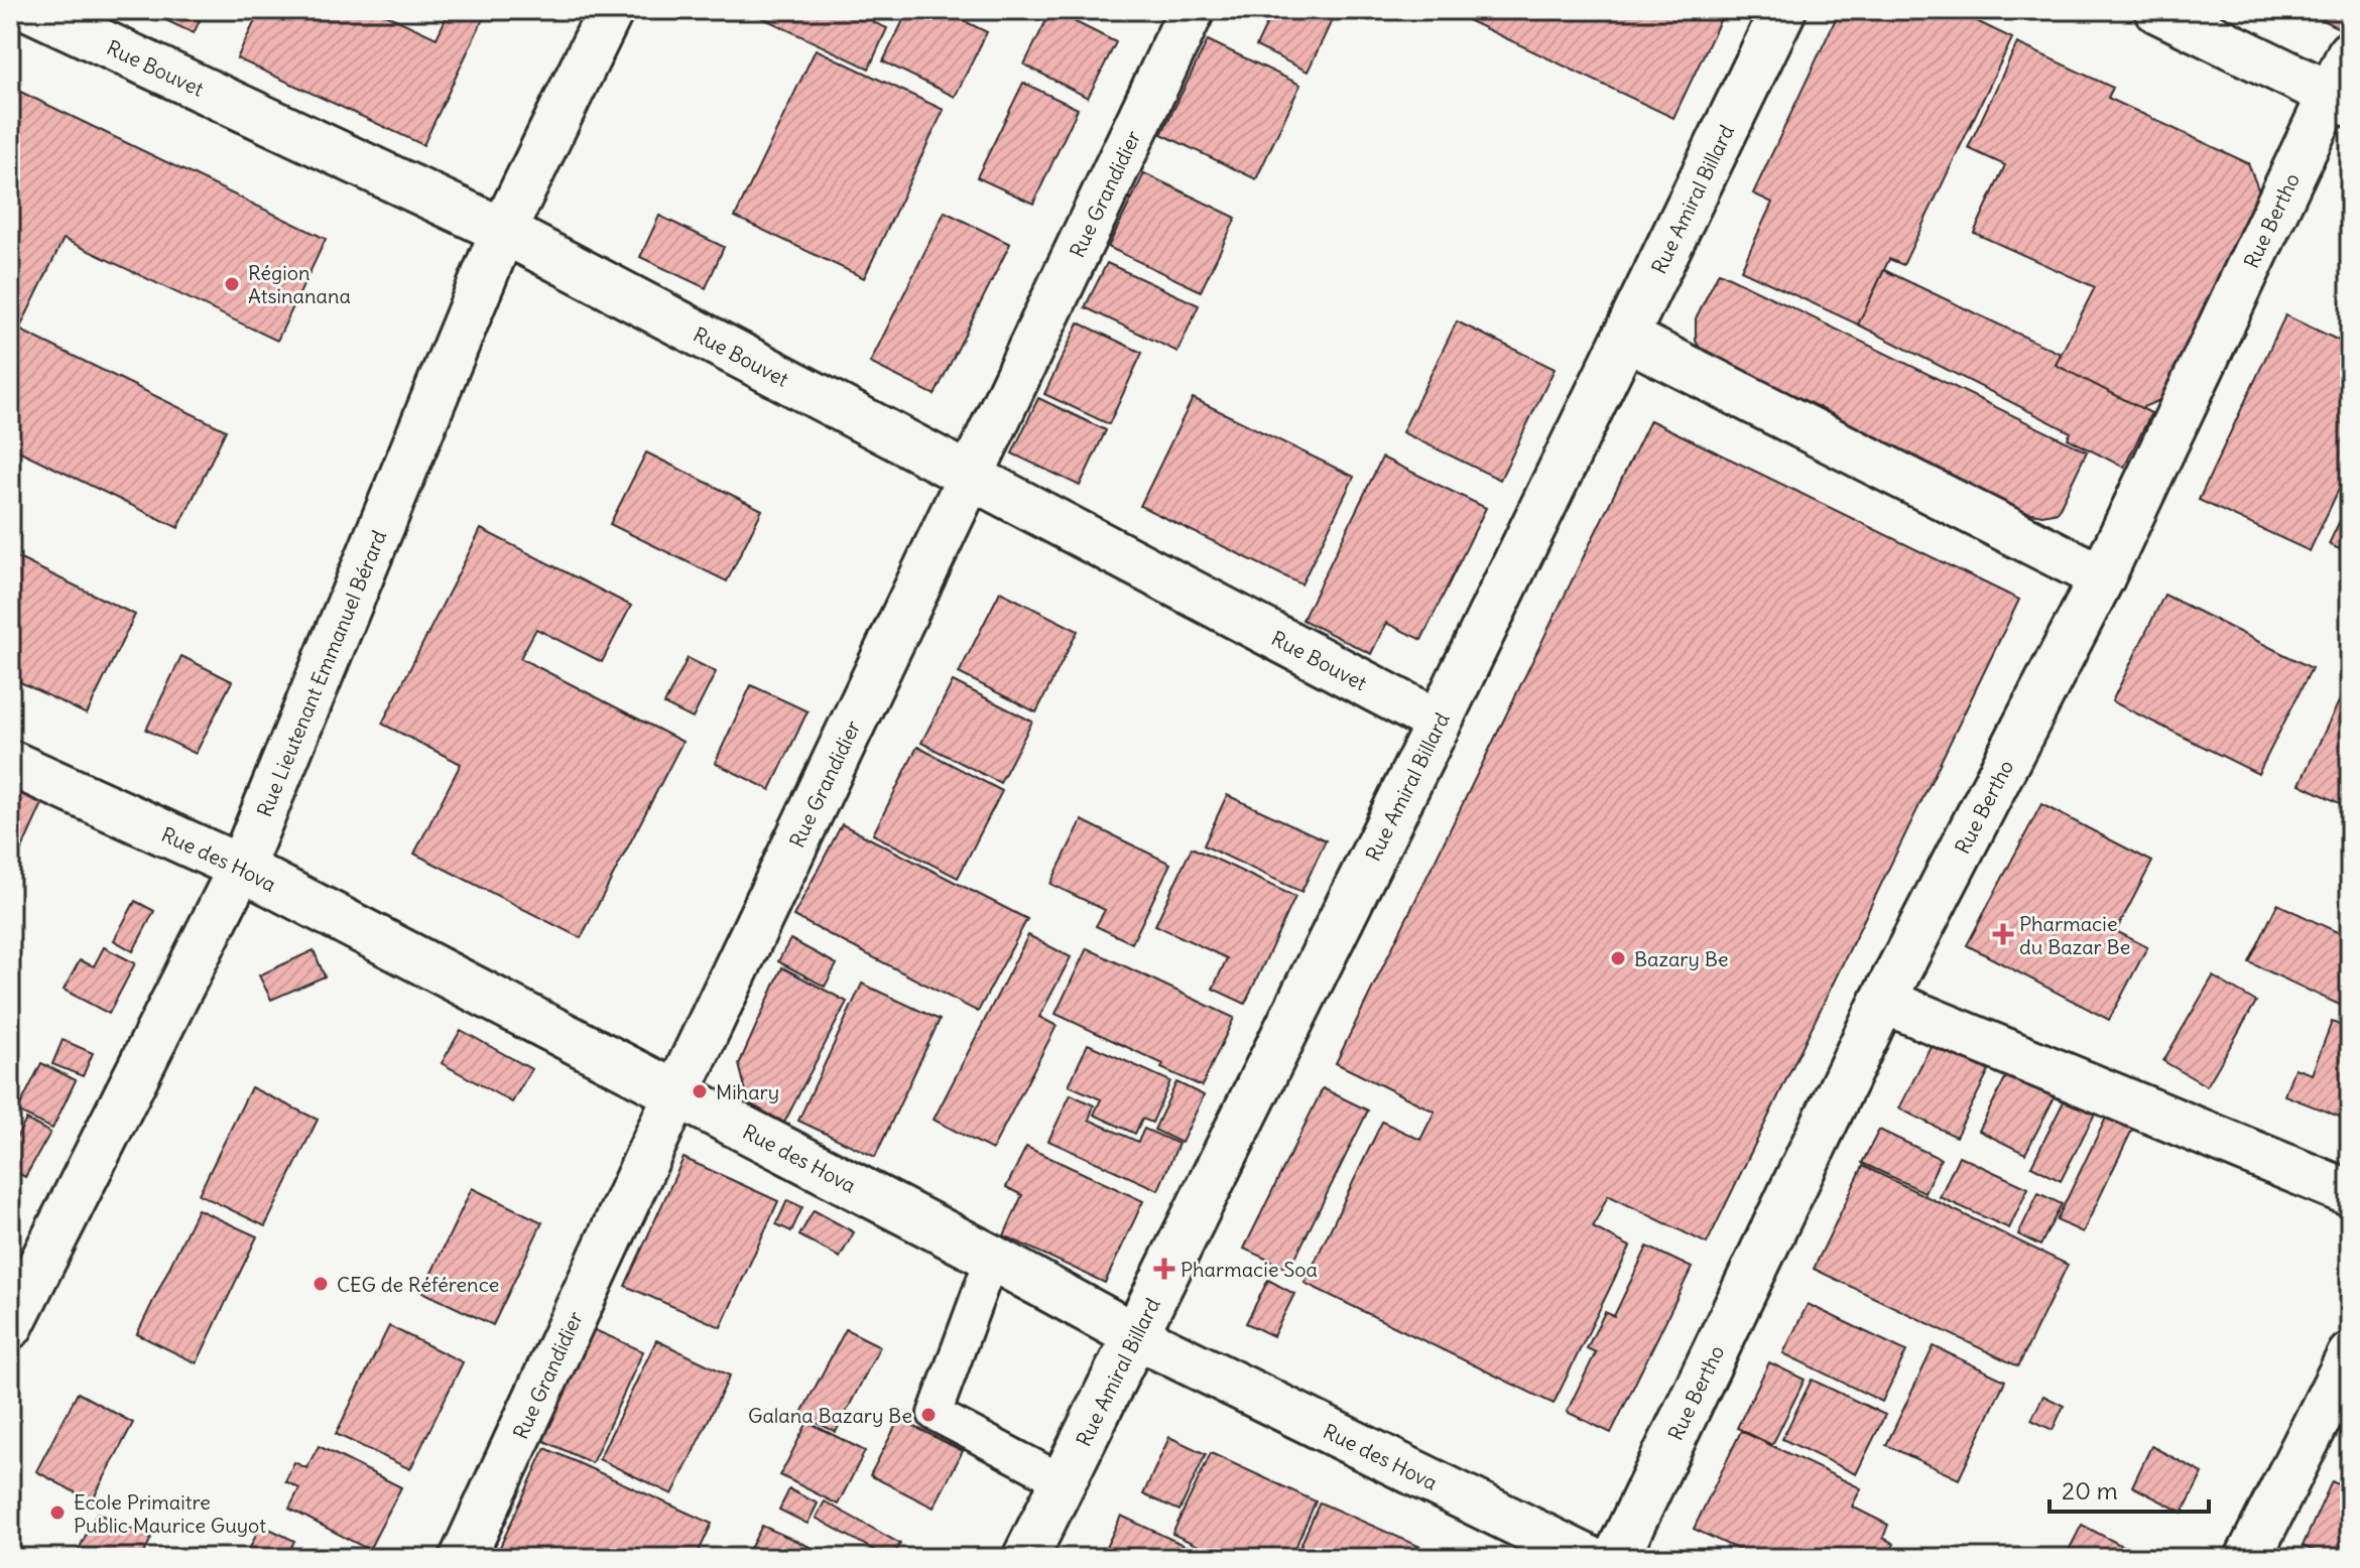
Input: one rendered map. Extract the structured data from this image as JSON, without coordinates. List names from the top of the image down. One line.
{"streets":{"street":["Rue Bouvet","Rue Grandidier","Rue Amiral Billard","Rue Bertho","Rue Lieutenant Emmanuel Bérard","Rue des Hova"]},"crossings":[["Rue Bouvet","Rue Grandidier"],["Rue Bouvet","Rue Amiral Billard"],["Rue Bouvet","Rue Lieutenant Emmanuel Bérard"],["Rue Grandidier","Rue des Hova"],["Rue Amiral Billard","Rue des Hova"],["Rue Lieutenant Emmanuel Bérard","Rue des Hova"]],"places":{"other":["Région Atsinanana","Bazary Be","Mihary","CEG de Référence","Galana Bazary Be","Ecole Primaitre Public Maurice Guyot"],"health":["Pharmacie du Bazar Be","Pharmacie Soa"]},"scale_bar":"20 m"}
